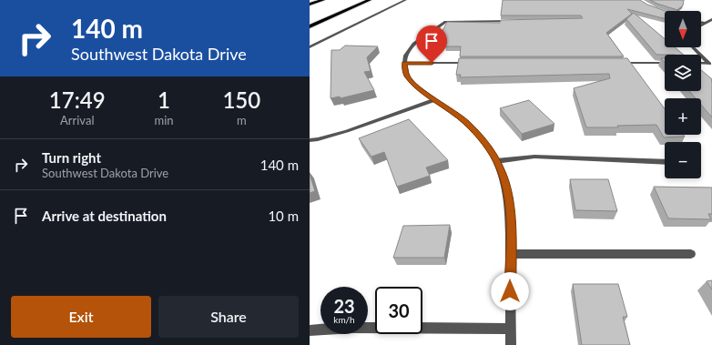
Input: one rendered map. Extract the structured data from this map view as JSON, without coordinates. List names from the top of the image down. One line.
{"north":"bottom","page":{"turn":["140 m","Southwest Dakota Drive"],"map_buttons":["+","−"],"eta":["17:49","Arrival","1","min","150","m"],"list":[{"name":"Turn right","note":"Southwest Dakota Drive","value":"140 m"},{"name":"Arrive at destination","value":"10 m"}],"speed":"23 km/h","limit":"30","buttons":["Exit","Share"]}}
